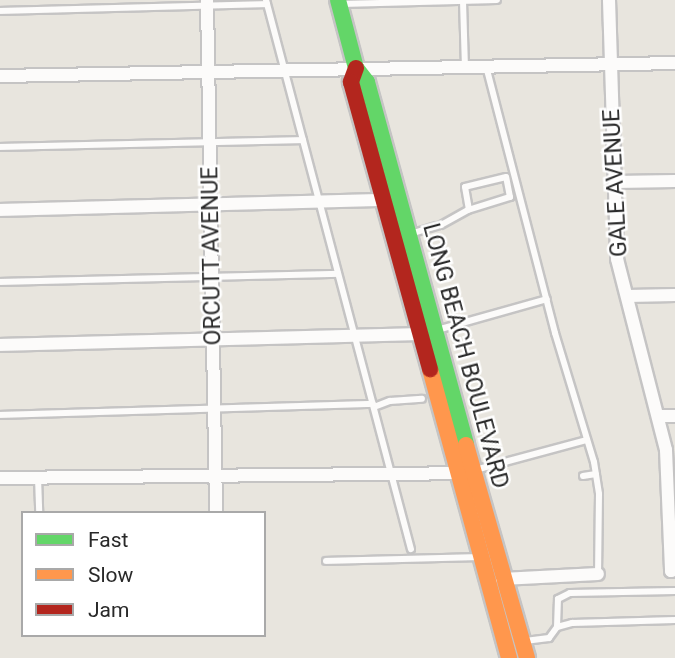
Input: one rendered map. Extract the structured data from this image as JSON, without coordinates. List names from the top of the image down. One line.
{"streets":{"main road":["LONG BEACH BOULEVARD"],"street":["GALE AVENUE","ORCUTT AVENUE"]},"legend":["Fast","Slow","Jam"]}
